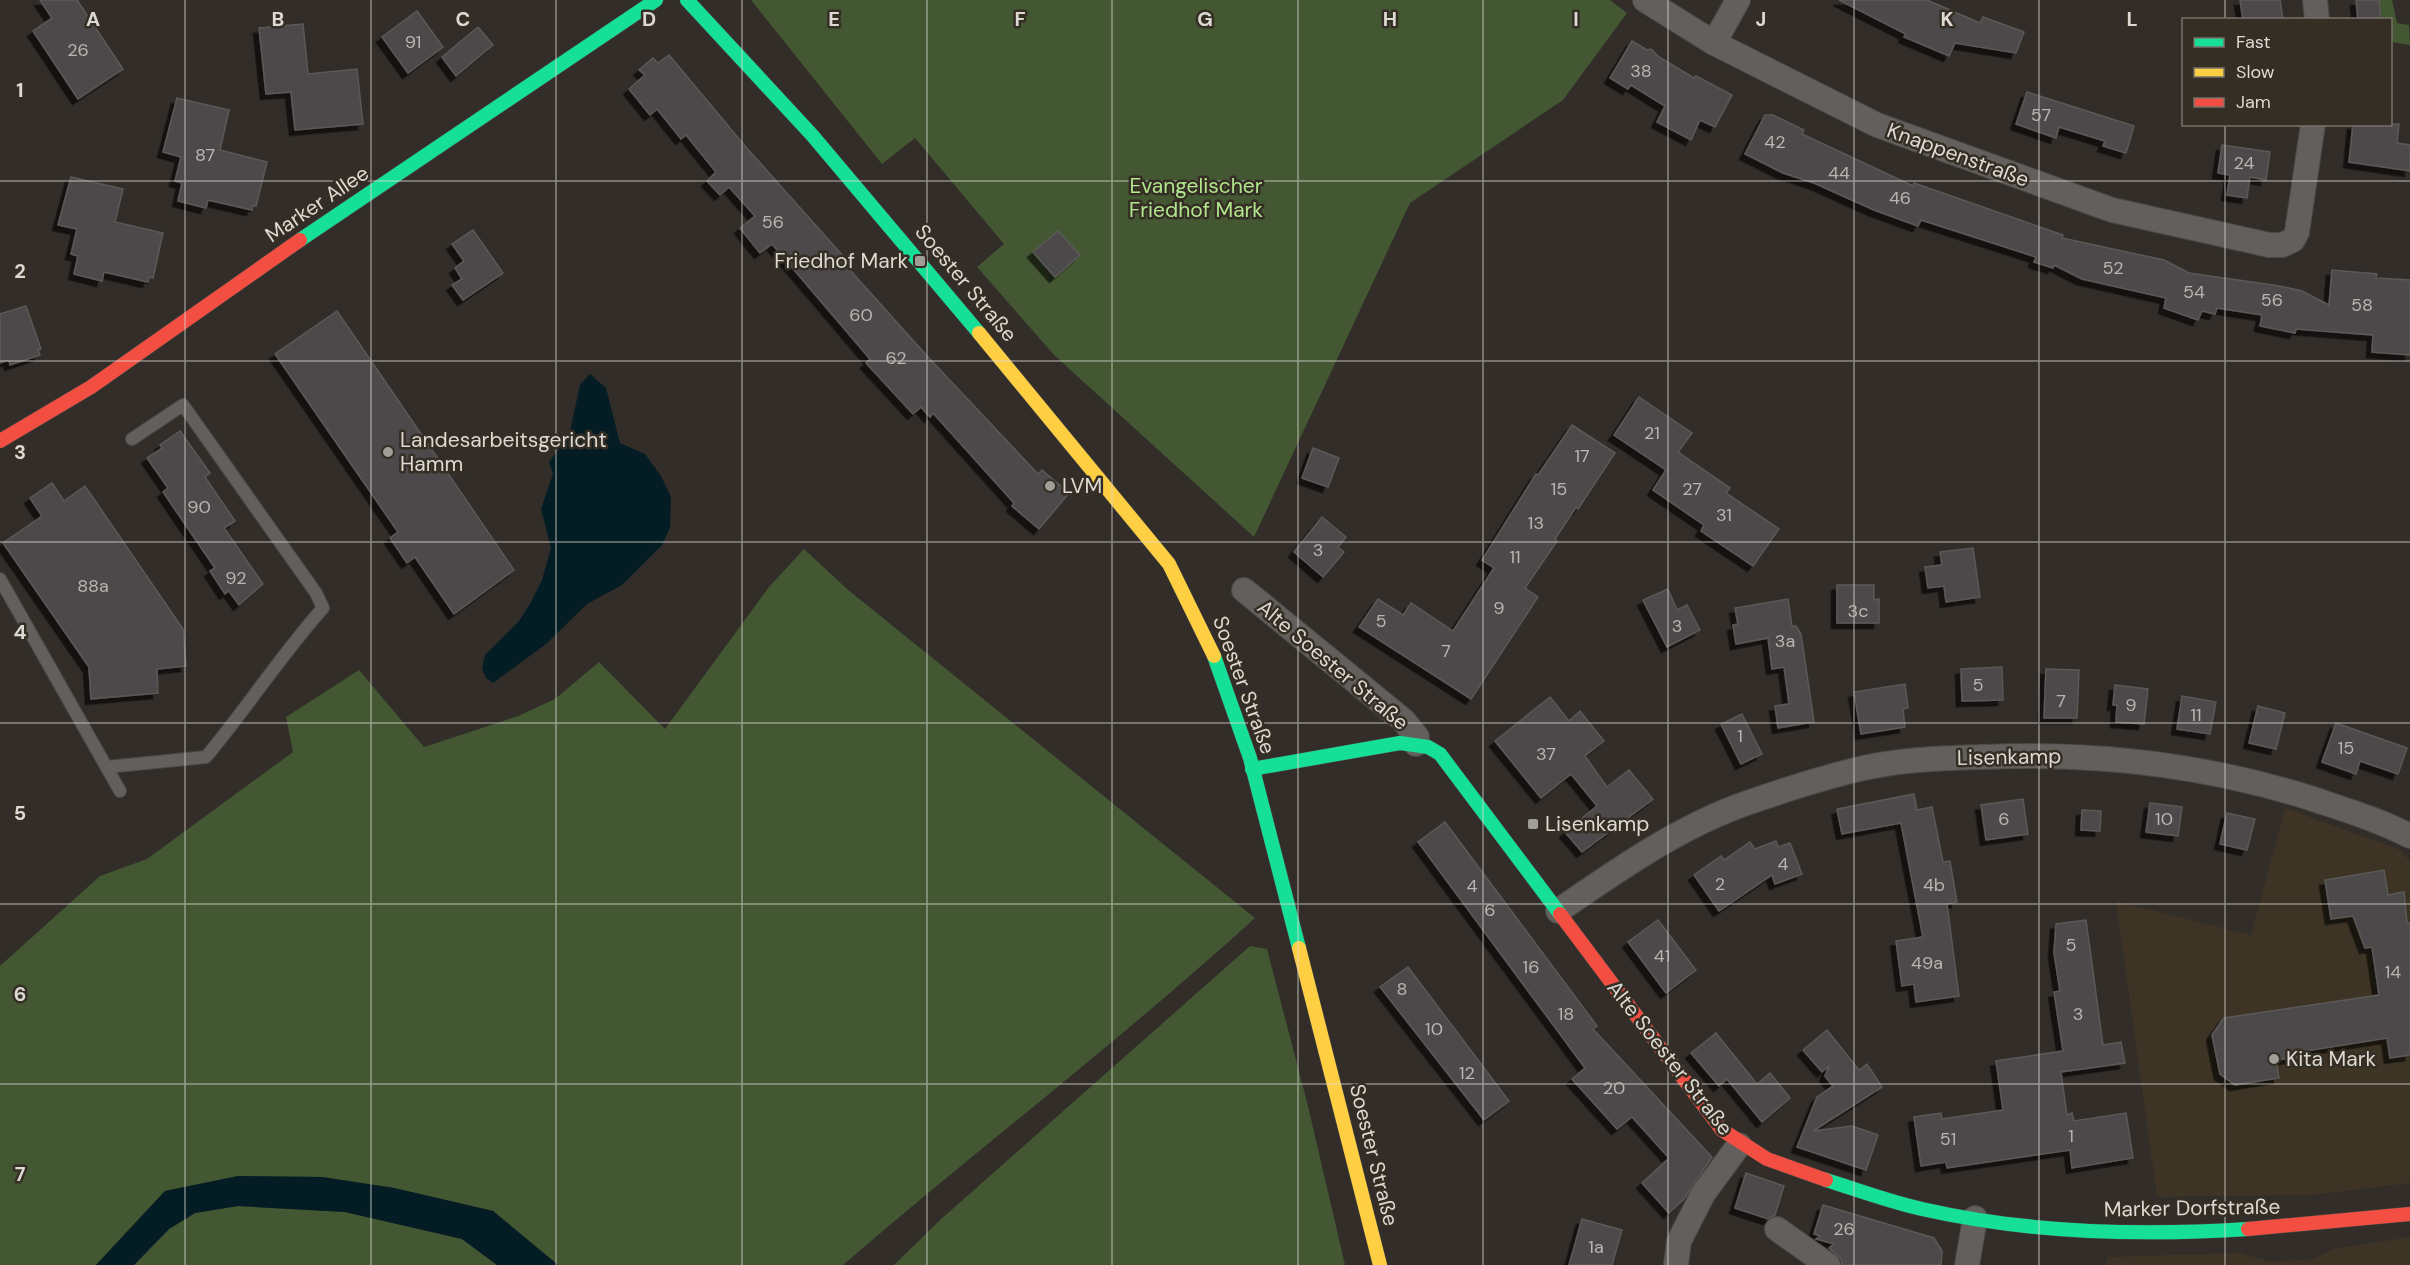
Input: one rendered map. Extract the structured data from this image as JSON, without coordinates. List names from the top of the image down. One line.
{"streets":{"street":["Knappenstraße","Marker Allee","Soester Straße","Alte Soester Straße","Lisenkamp","Marker Dorfstraße"]},"crossings":[["Soester Straße","Alte Soester Straße"],["Alte Soester Straße","Lisenkamp"],["Alte Soester Straße","Marker Dorfstraße"]],"parks":["Evangelischer Friedhof Mark"],"places":{"transit":["Friedhof Mark","Lisenkamp"],"other":["Landesarbeitsgericht Hamm","LVM","Kita Mark"]},"house_numbers":["91","26","38","57","42","87","24","44","46","56","52","54","56","58","60","62","21","17","15","27","90","31","13","3","11","92","88a","9","3c","5","3","3a","7","5","7","9","11","1","15","37","6","10","4","2","4b","4","6","5","41","49a","16","14","8","18","3","10","12","20","1","51","26","1a"],"legend":["Fast","Slow","Jam"],"grid":{"columns":["A","B","C","D","E","F","G","H","I","J","K","L"],"rows":["1","2","3","4","5","6","7"]}}
